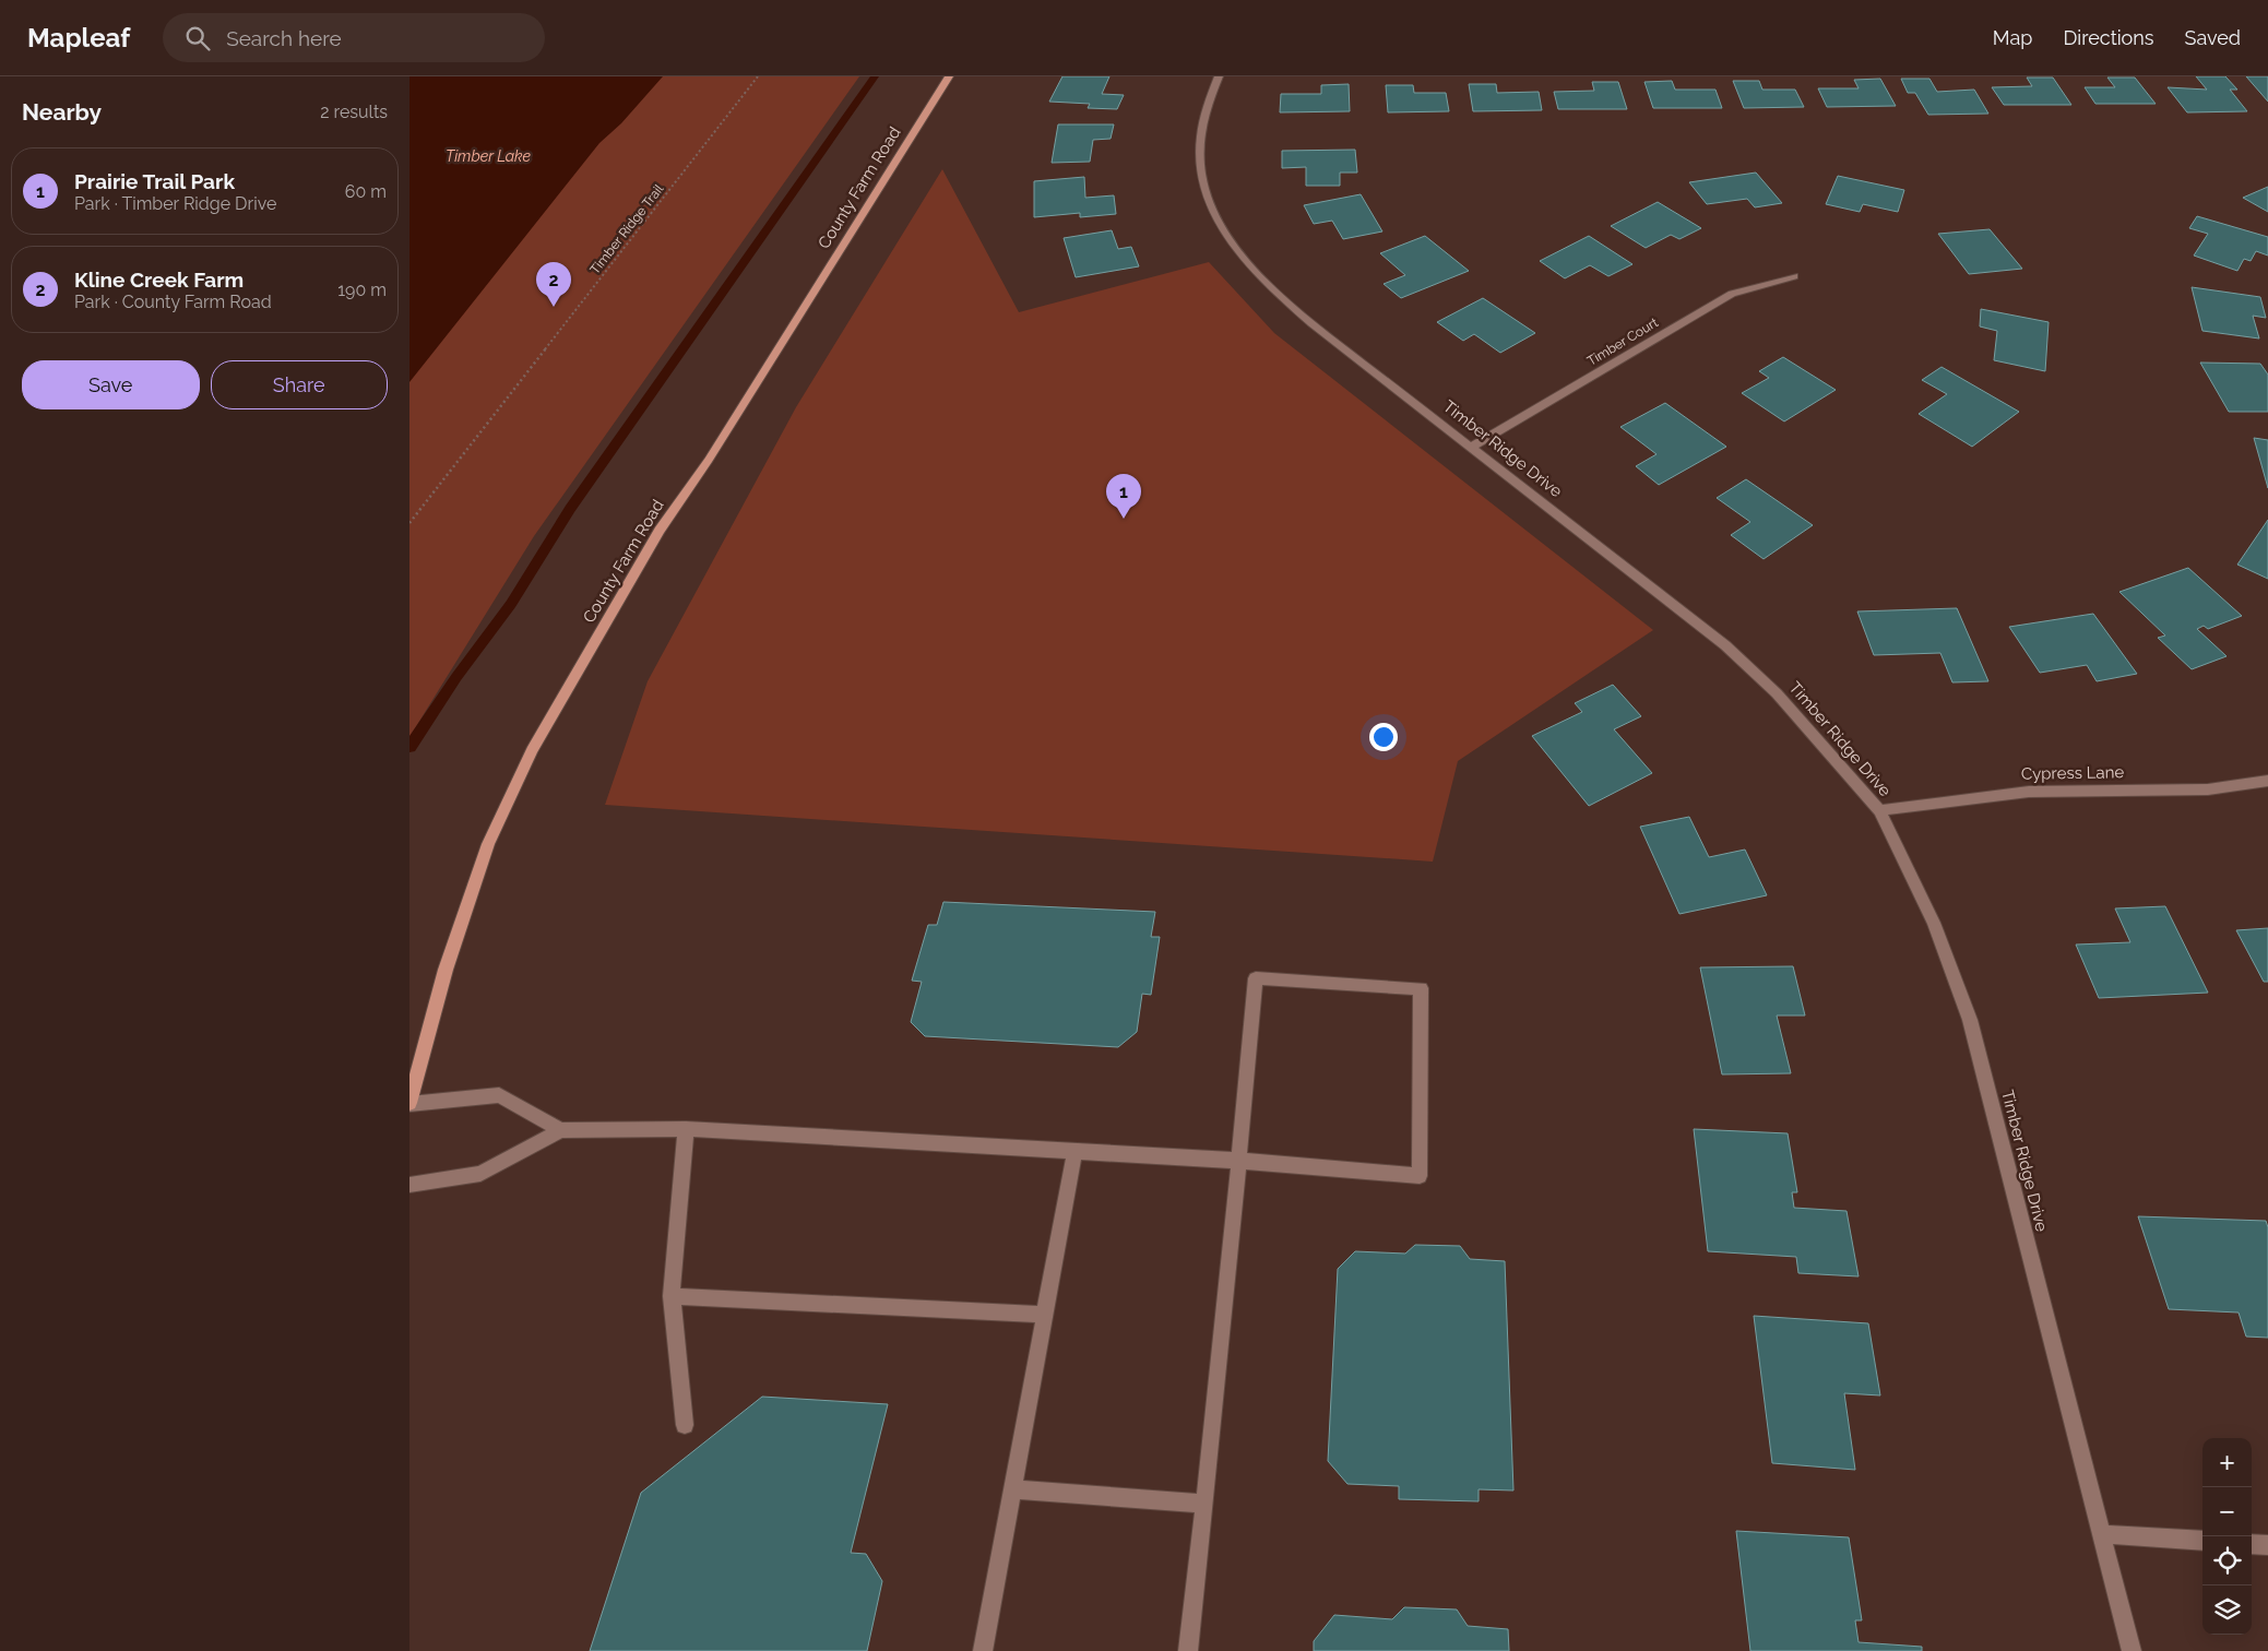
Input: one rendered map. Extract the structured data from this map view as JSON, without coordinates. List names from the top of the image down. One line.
{"streets":{"main road":["County Farm Road"],"street":["Timber Court","Timber Ridge Drive","Cypress Lane"],"path":["Timber Ridge Trail"]},"crossings":[["Timber Court","Timber Ridge Drive"],["Timber Ridge Drive","Cypress Lane"]],"water":["Timber Lake"],"page":{"header":"Mapleaf","search":"Search here","nav":["Map","Directions","Saved"],"heading":["Nearby","2 results"],"list":[{"mark":"1","name":"Prairie Trail Park","note":"Park · Timber Ridge Drive","value":"60 m"},{"mark":"2","name":"Kline Creek Farm","note":"Park · County Farm Road","value":"190 m"}],"pins":["2","1"],"buttons":["Save","Share"],"map_buttons":["+","−"]}}
